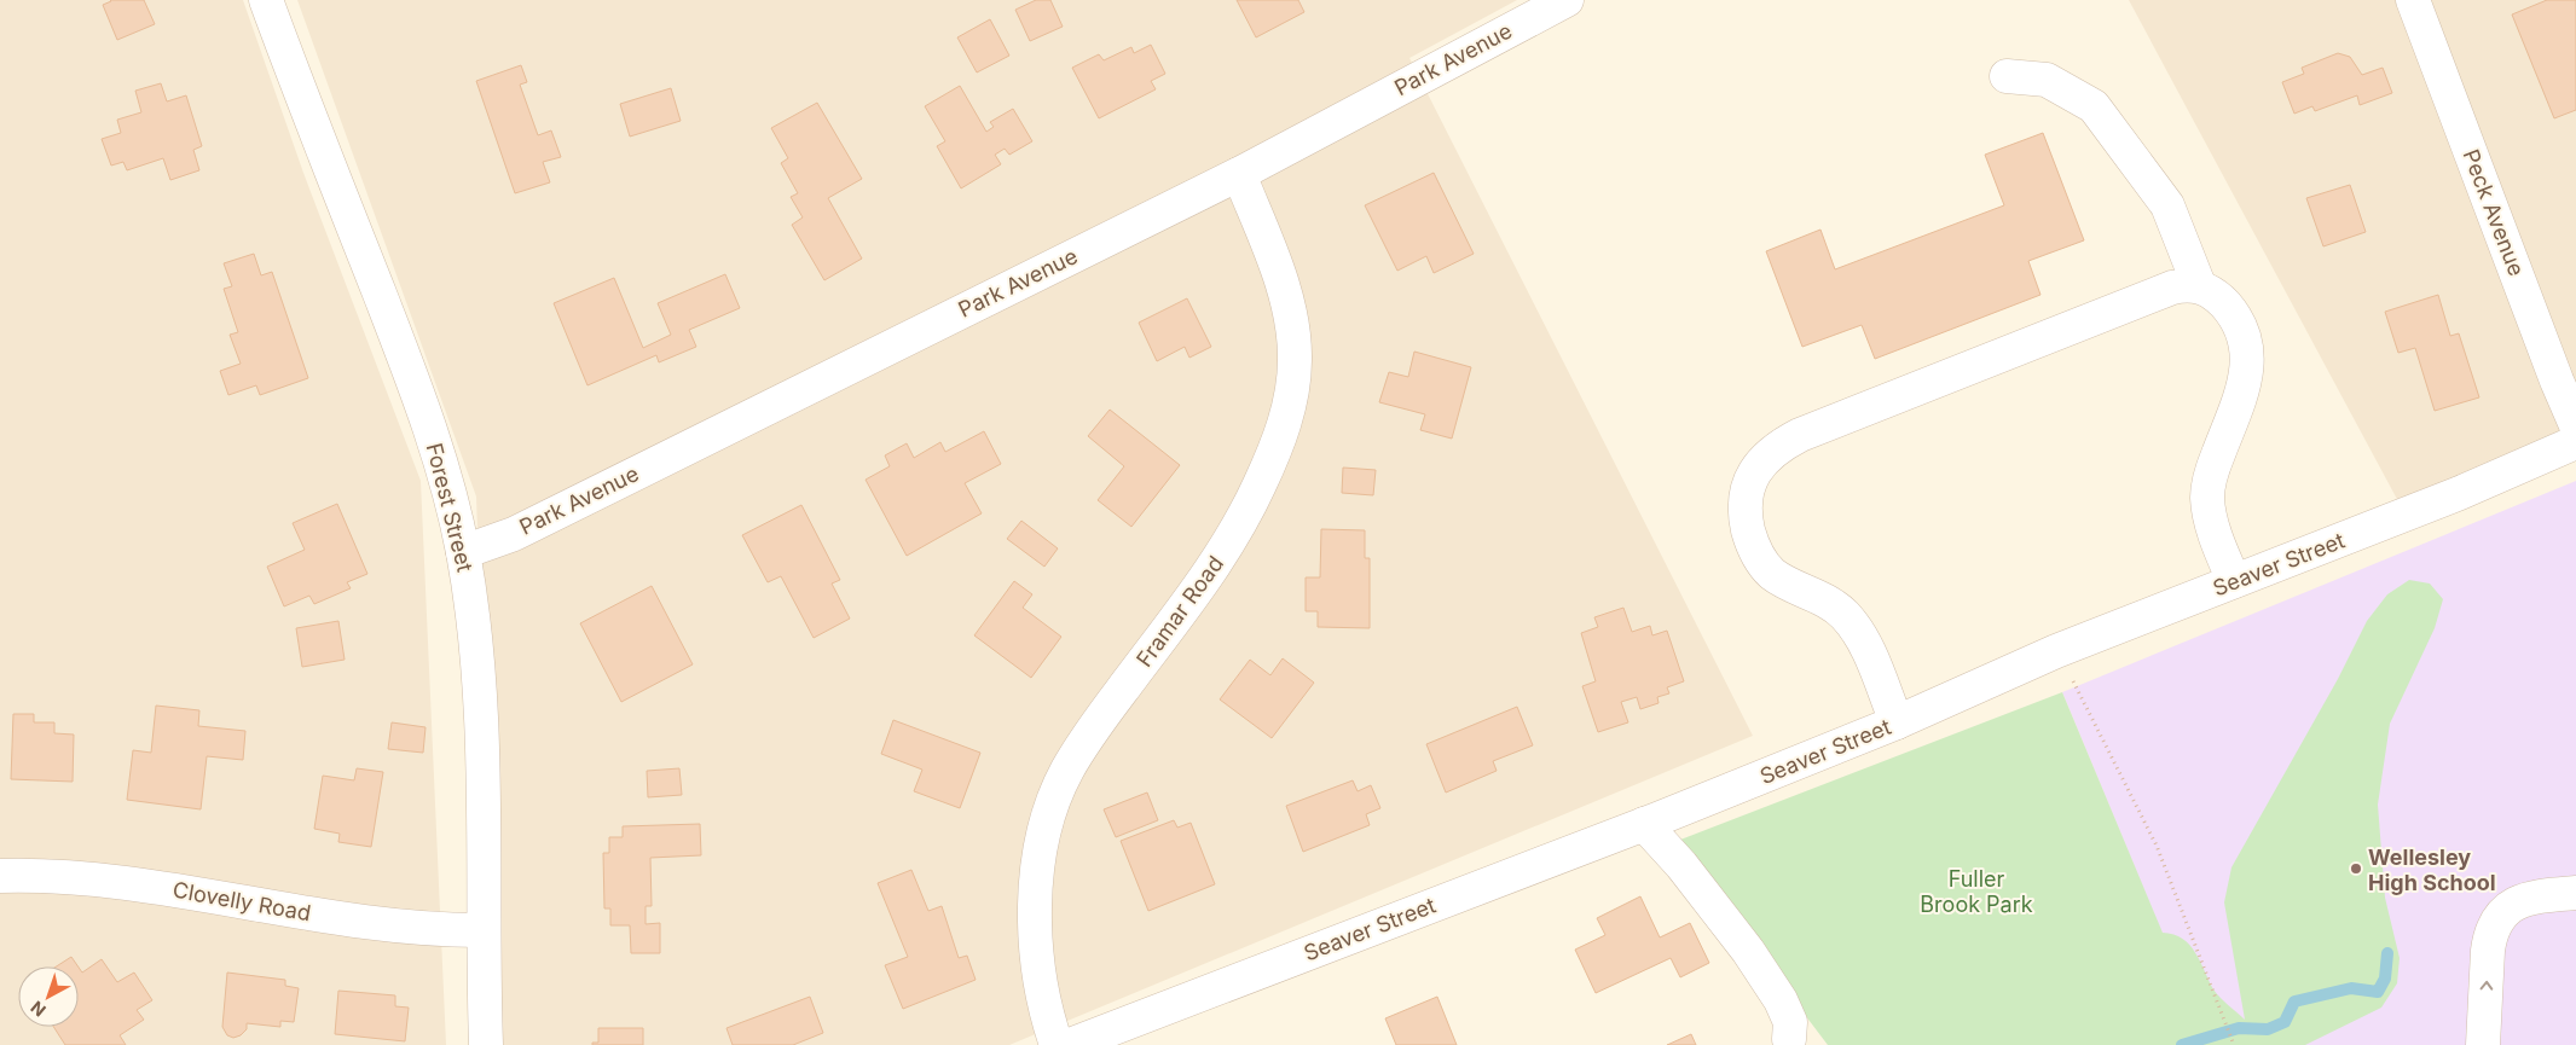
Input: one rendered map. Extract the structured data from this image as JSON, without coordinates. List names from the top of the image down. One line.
{"streets":{"street":["Park Avenue","Peck Avenue","Forest Street","Seaver Street","Framar Road","Clovelly Road"]},"crossings":[["Park Avenue","Forest Street"],["Park Avenue","Framar Road"],["Forest Street","Clovelly Road"]],"parks":["Fuller Brook Park"],"places":["Wellesley High School"],"north":"bottom left"}
